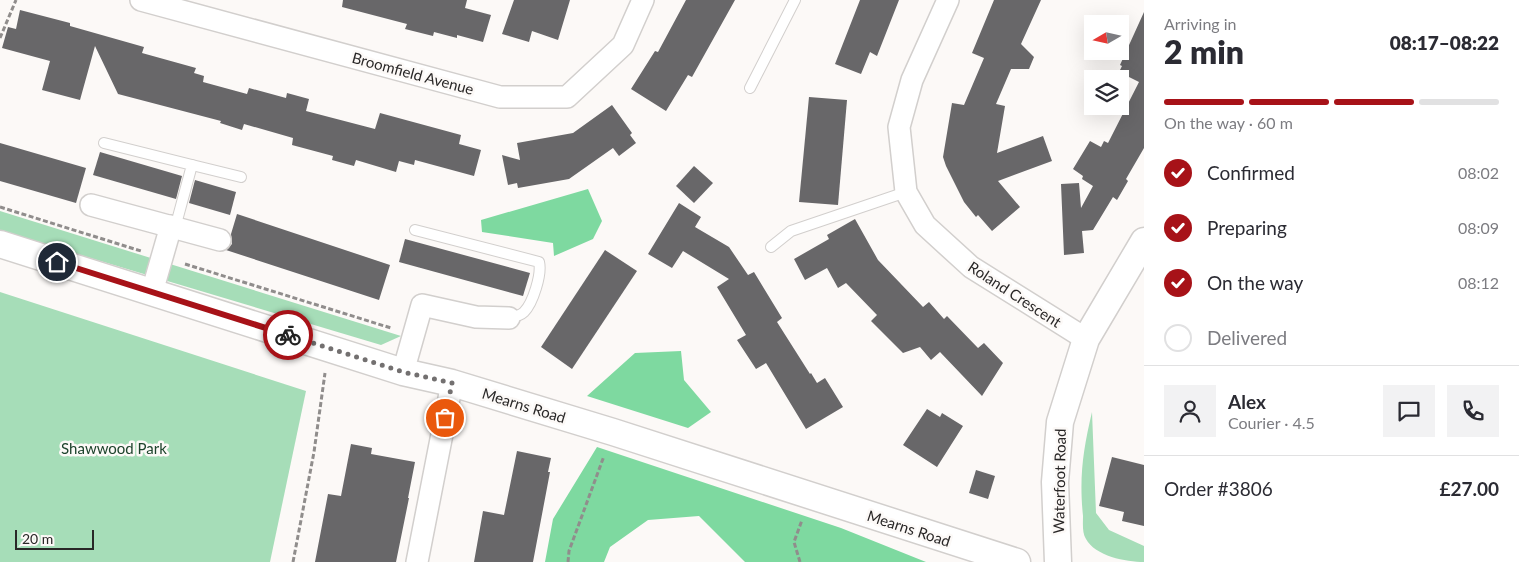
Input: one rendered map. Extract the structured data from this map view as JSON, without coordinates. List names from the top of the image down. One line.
{"streets":{"street":["Broomfield Avenue","Roland Crescent","Mearns Road","Waterfoot Road"]},"crossings":[["Roland Crescent","Waterfoot Road"]],"parks":["Shawwood Park"],"scale_bar":"20 m","north":"left","page":{"heading":["2 min","Arriving in","08:17–08:22"],"panel":["Alex","Courier · 4.5","Order #3806","£27.00"],"bar":"On the way · 60 m","list":[["Confirmed","08:02"],["Preparing","08:09"],["On the way","08:12"],"Delivered"],"scale":"20 m"}}
